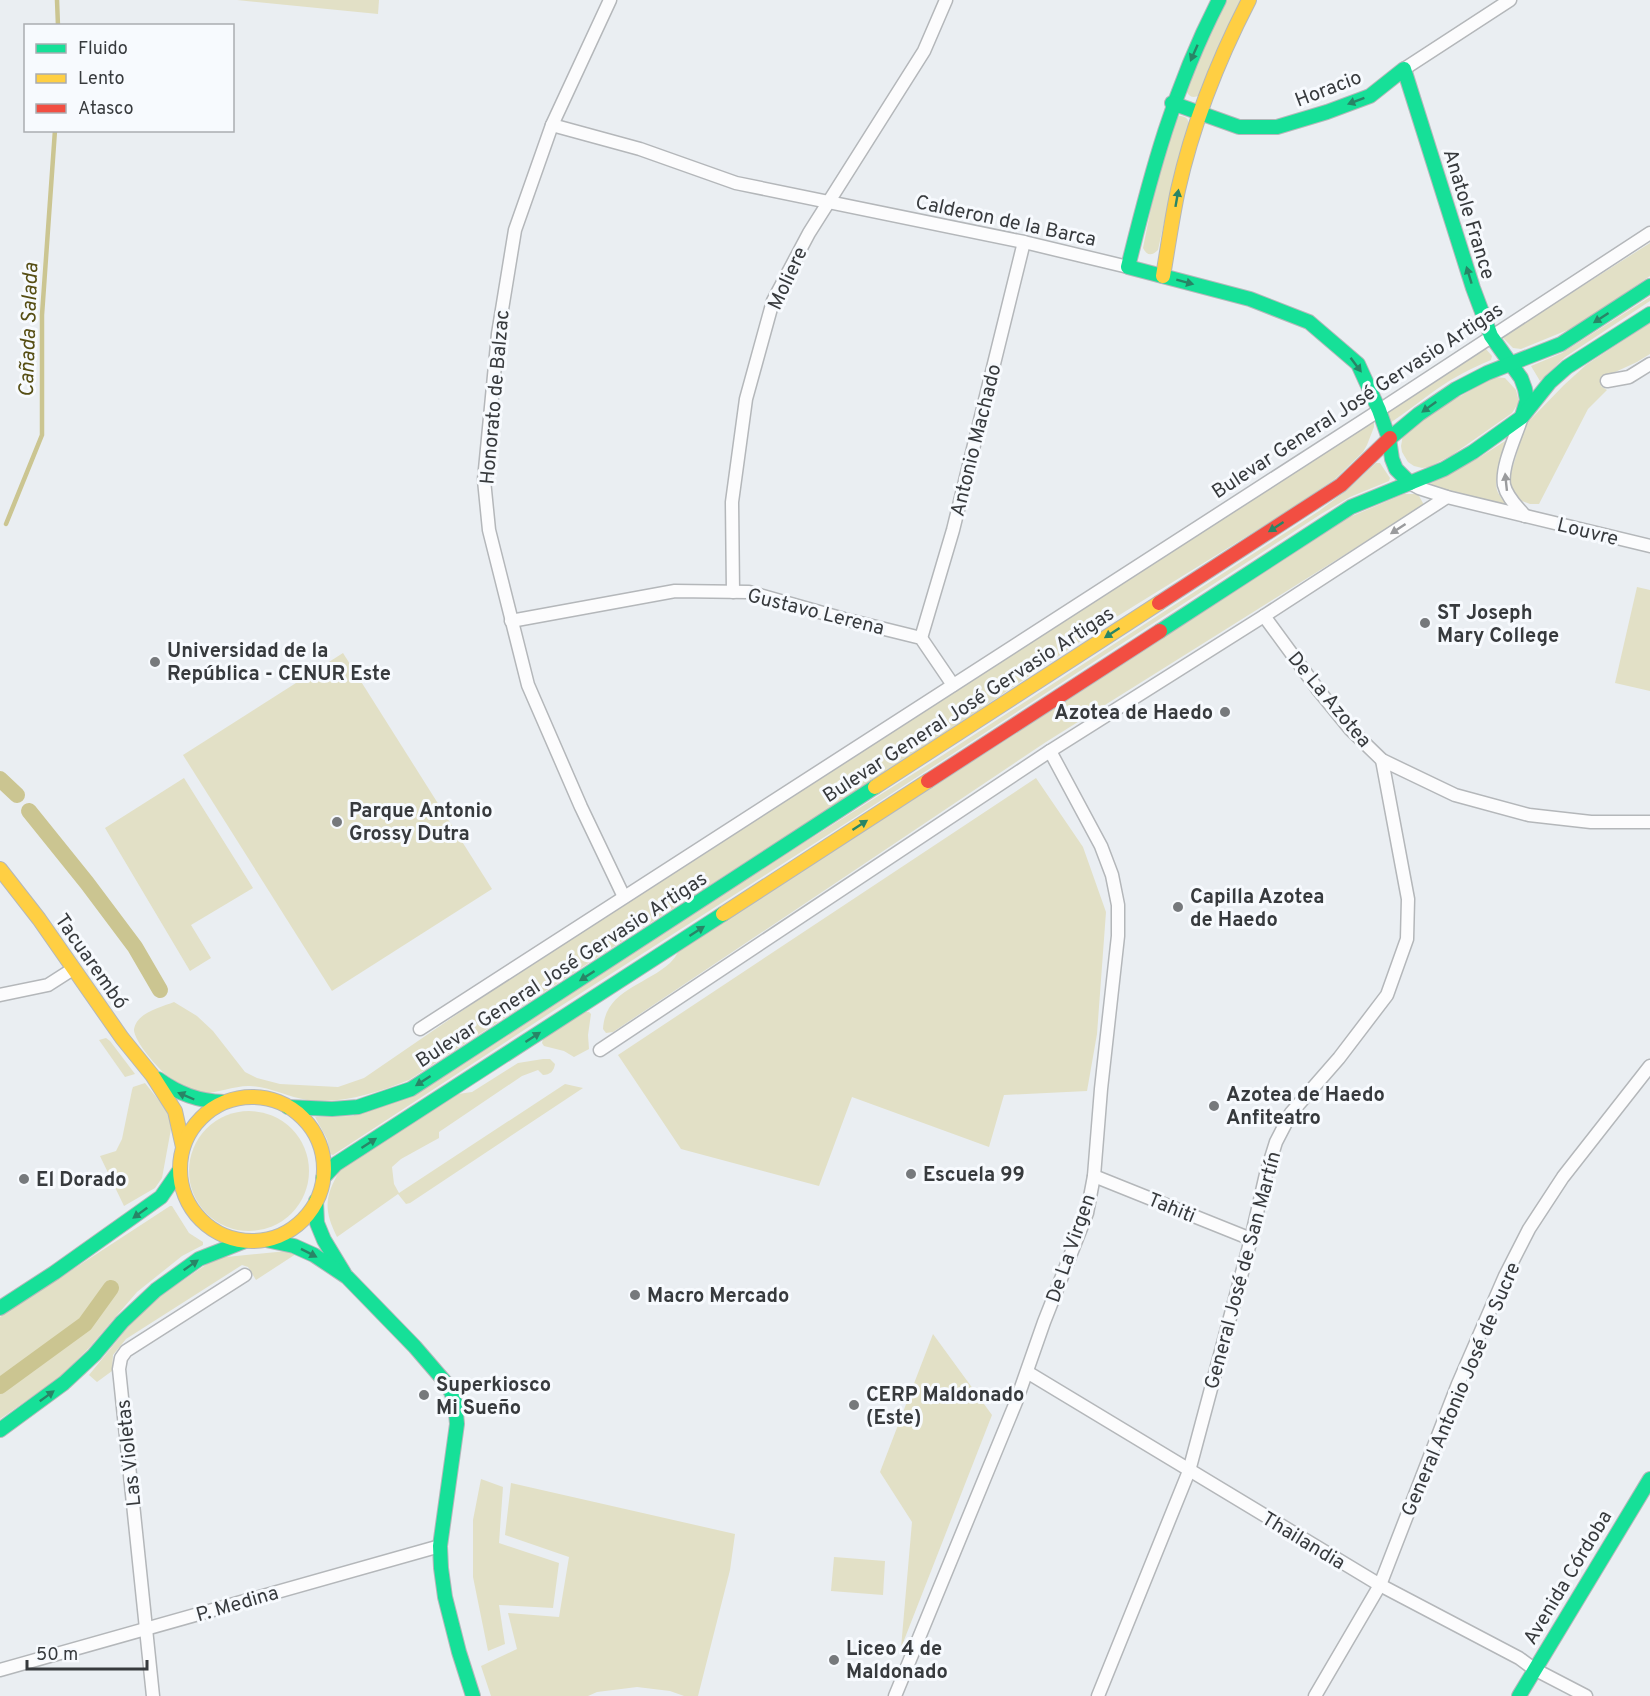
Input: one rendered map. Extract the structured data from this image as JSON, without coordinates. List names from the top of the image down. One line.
{"streets":{"main road":["Horacio","Anatole France","Calderon de la Barca","Bulevar General José Gervasio Artigas","Tacuarembó","Avenida Córdoba"],"street":["Moliere","Honorato de Balzac","Antonio Machado","Louvre","Gustavo Lerena","De La Azotea","Tahiti","De La Virgen","General José de San Martín","General Antonio José de Sucre","Las Violetas","Thailandia","P. Medina"]},"crossings":[["Horacio","Anatole France"],["Anatole France","Bulevar General José Gervasio Artigas"],["Calderon de la Barca","Moliere"],["Calderon de la Barca","Honorato de Balzac"],["Calderon de la Barca","Bulevar General José Gervasio Artigas"],["Calderon de la Barca","Antonio Machado"],["Calderon de la Barca","Louvre"],["Moliere","Gustavo Lerena"],["Honorato de Balzac","Bulevar General José Gervasio Artigas"],["Honorato de Balzac","Gustavo Lerena"],["Bulevar General José Gervasio Artigas","Tacuarembó"],["Antonio Machado","Gustavo Lerena"],["De La Azotea","General José de San Martín"],["Tahiti","De La Virgen"],["Tahiti","General José de San Martín"],["De La Virgen","Thailandia"],["General José de San Martín","Thailandia"],["General Antonio José de Sucre","Thailandia"],["Las Violetas","P. Medina"],["Thailandia","Avenida Córdoba"]],"one_way":["Horacio","Anatole France"],"water":["Cañada Salada"],"places":["ST Joseph Mary College","Universidad de la República - CENUR Este","Azotea de Haedo","Parque Antonio Grossy Dutra","Capilla Azotea de Haedo","Azotea de Haedo Anfiteatro","Escuela 99","El Dorado","Macro Mercado","Superkiosco Mi Sueño","CERP Maldonado (Este)","Liceo 4 de Maldonado"],"legend":["Fluido","Lento","Atasco"],"scale_bar":"50 m"}
